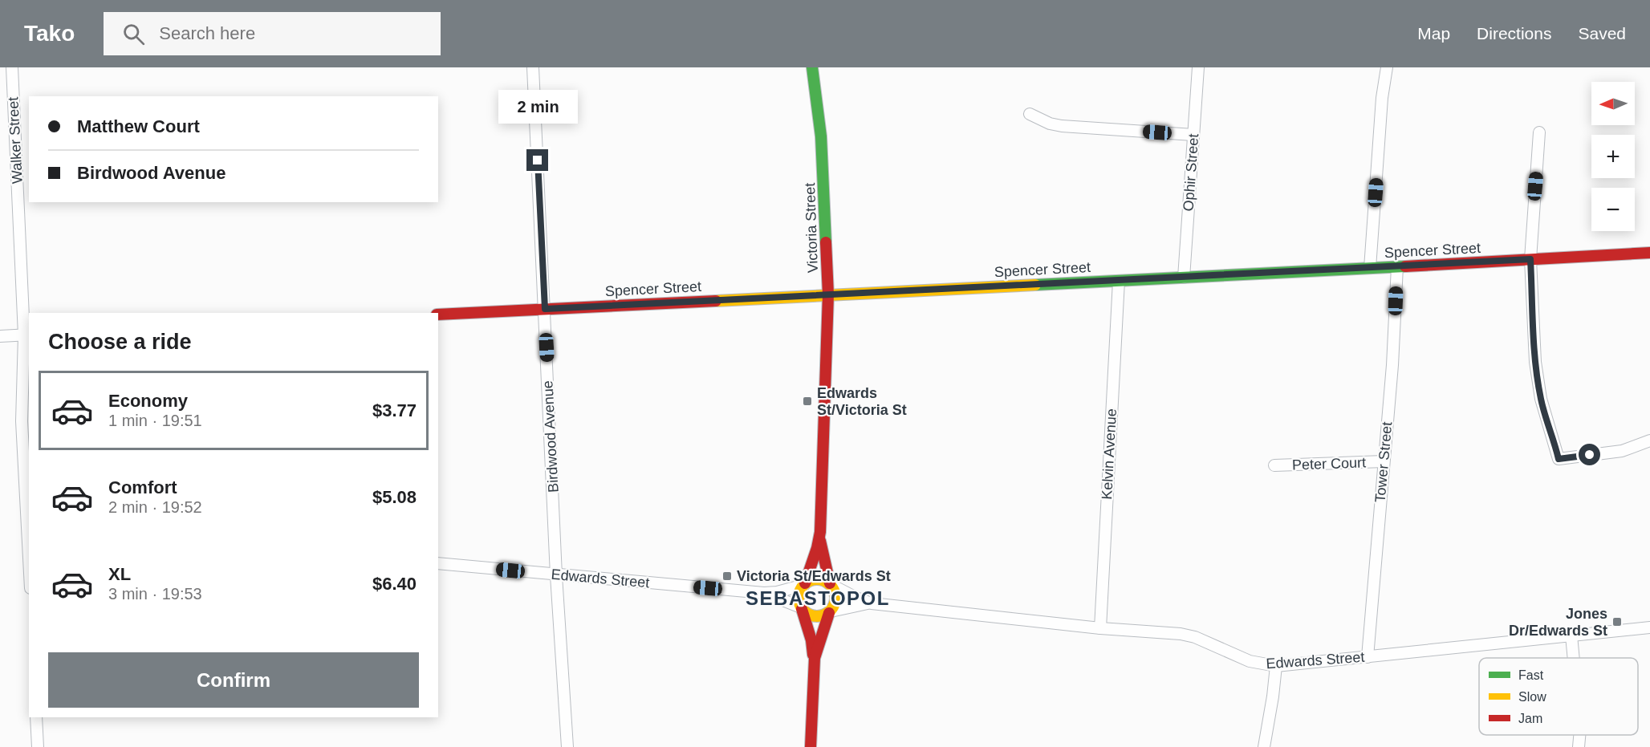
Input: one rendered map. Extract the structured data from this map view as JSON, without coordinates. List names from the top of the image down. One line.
{"streets":{"street":["Walker Street","Ophir Street","Victoria Street","Spencer Street","Birdwood Avenue","Kelvin Avenue","Tower Street","Peter Court","Edwards Street"]},"crossings":[["Ophir Street","Spencer Street"],["Victoria Street","Spencer Street"],["Victoria Street","Edwards Street"],["Spencer Street","Birdwood Avenue"],["Spencer Street","Kelvin Avenue"],["Spencer Street","Tower Street"],["Birdwood Avenue","Edwards Street"],["Kelvin Avenue","Edwards Street"],["Tower Street","Peter Court"],["Tower Street","Edwards Street"]],"districts":["SEBASTOPOL"],"places":{"transit":["Edwards St/Victoria St","Victoria St/Edwards St","Jones Dr/Edwards St"]},"legend":["Fast","Slow","Jam"],"north":"left","page":{"header":"Tako","search":"Search here","nav":["Map","Directions","Saved"],"map_buttons":["+","−"],"bubble":"2 min","banner":["Matthew Court","Birdwood Avenue"],"heading":"Choose a ride","list":[{"name":"Economy","note":"1 min · 19:51","value":"$3.77"},{"name":"Comfort","note":"2 min · 19:52","value":"$5.08"},{"name":"XL","note":"3 min · 19:53","value":"$6.40"}],"buttons":"Confirm"}}
